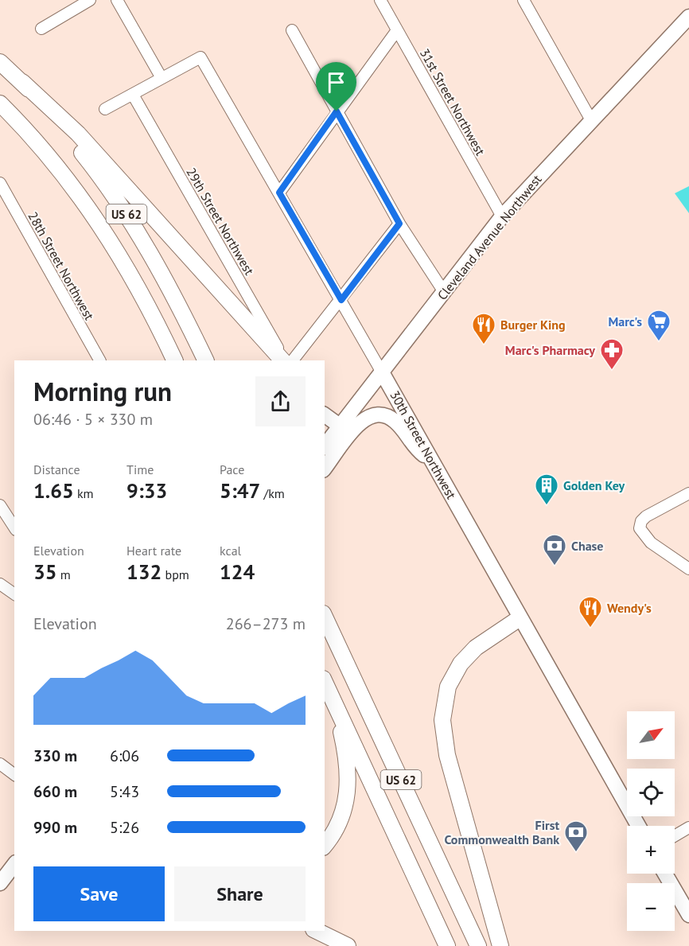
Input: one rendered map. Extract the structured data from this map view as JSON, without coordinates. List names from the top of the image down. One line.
{"streets":{"highway":["US 62"],"main road":["Cleveland Avenue Northwest","30th Street Northwest"],"street":["31st Street Northwest","29th Street Northwest","28th Street Northwest"]},"crossings":[["31st Street Northwest","Cleveland Avenue Northwest"],["Cleveland Avenue Northwest","30th Street Northwest"]],"places":{"supermarket":["Marc's"],"restaurant":["Burger King","Wendy's"],"pharmacy":["Marc's Pharmacy"],"building":["Golden Key"],"bank":["Chase","First Commonwealth Bank"]},"north":"top right","page":{"heading":["Morning run","06:46 · 5 × 330 m"],"stats":[["Distance","1.65 km"],["Time","9:33"],["Pace","5:47 /km"],["Elevation","35 m"],["Heart rate","132 bpm"],["kcal","124"]],"chart":["Elevation","266–273 m"],"map_buttons":["+","−"],"list":[{"name":"330 m","note":"6:06"},{"name":"660 m","note":"5:43"},{"name":"990 m","note":"5:26"}],"buttons":["Save","Share"]}}
